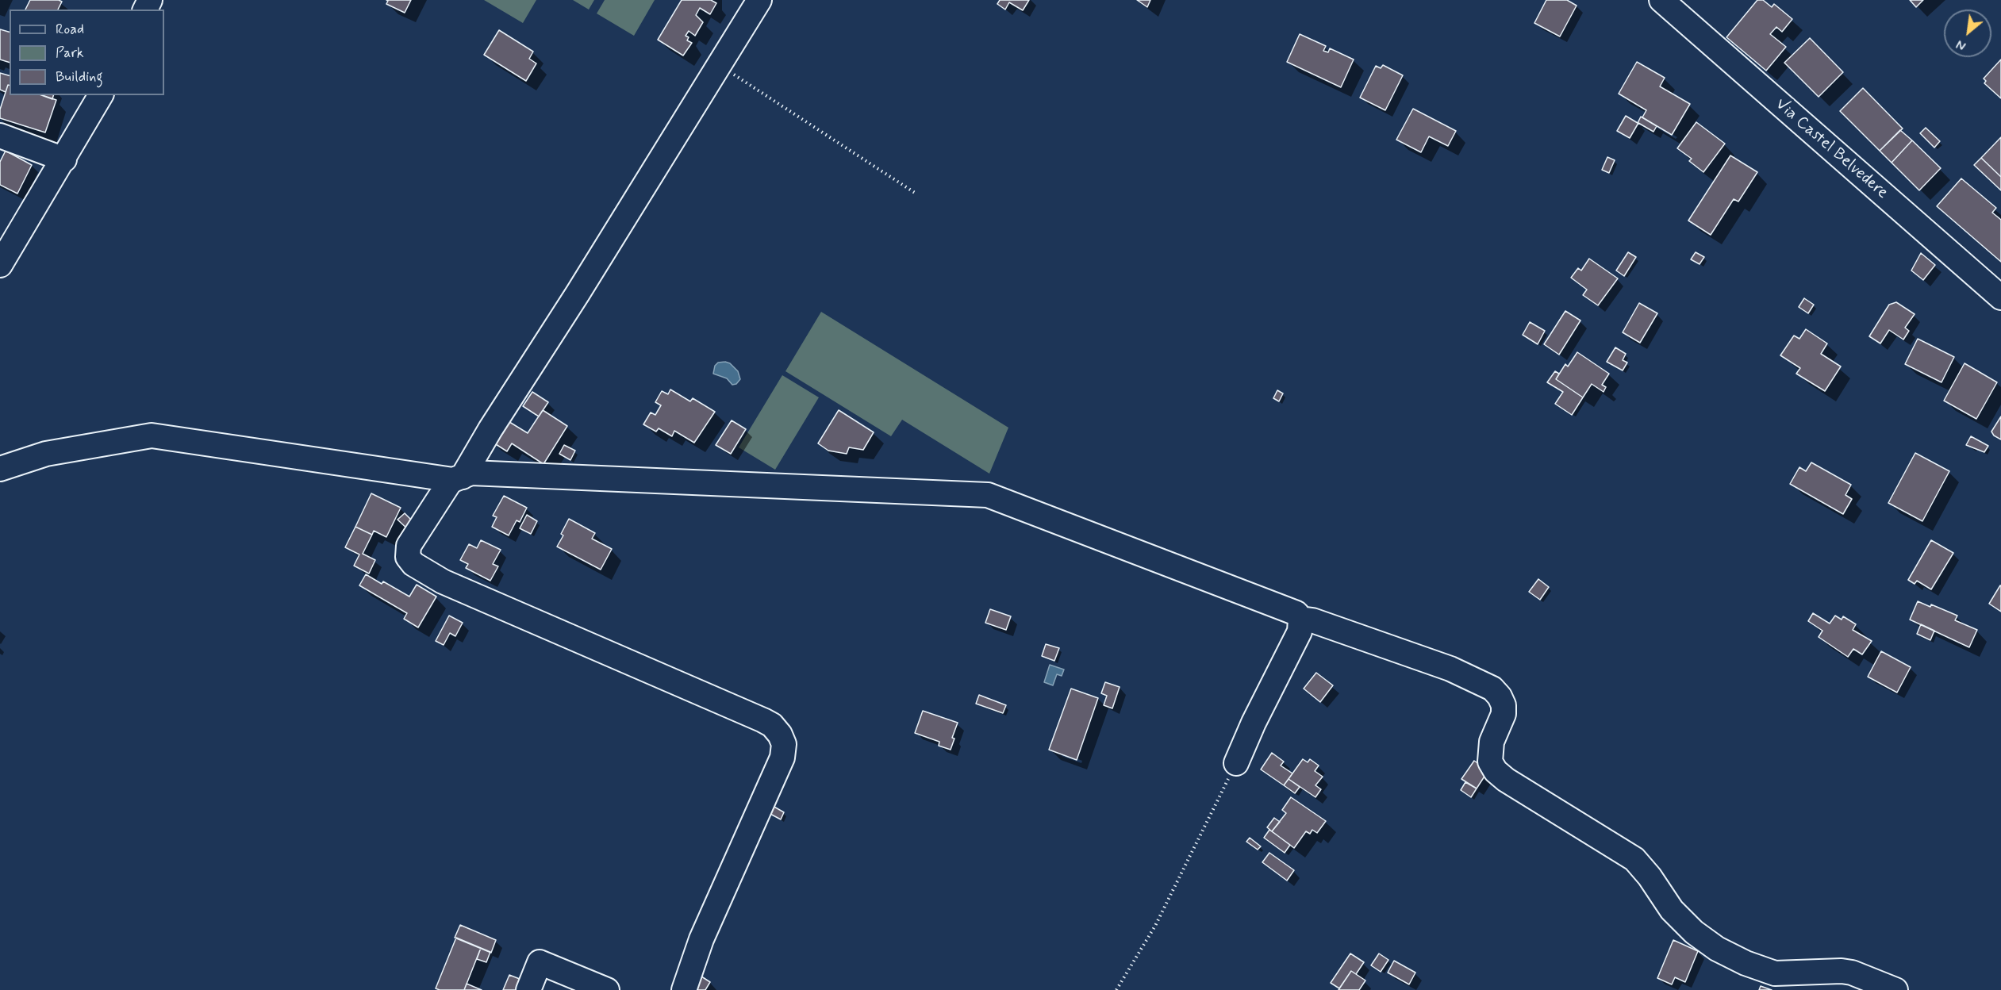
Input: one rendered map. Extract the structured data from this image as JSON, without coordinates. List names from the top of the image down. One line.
{"streets":{"street":["Via Castel Belvedere"]},"legend":["Road","Park","Building"],"north":"bottom left"}
